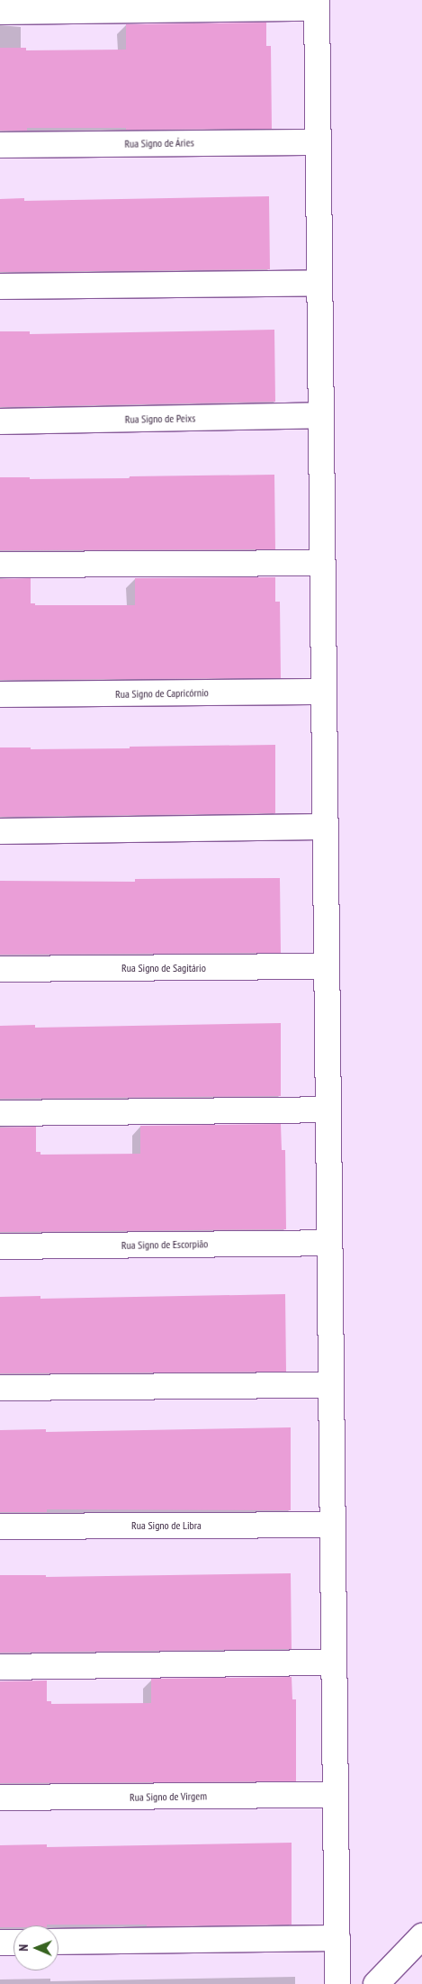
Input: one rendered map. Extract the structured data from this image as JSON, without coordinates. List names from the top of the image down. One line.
{"streets":{"street":["Rua Signo de Áries","Rua Signo de Peixs","Rua Signo de Capricórnio","Rua Signo de Sagitário","Rua Signo de Escorpião","Rua Signo de Libra","Rua Signo de Virgem"]},"north":"left"}
